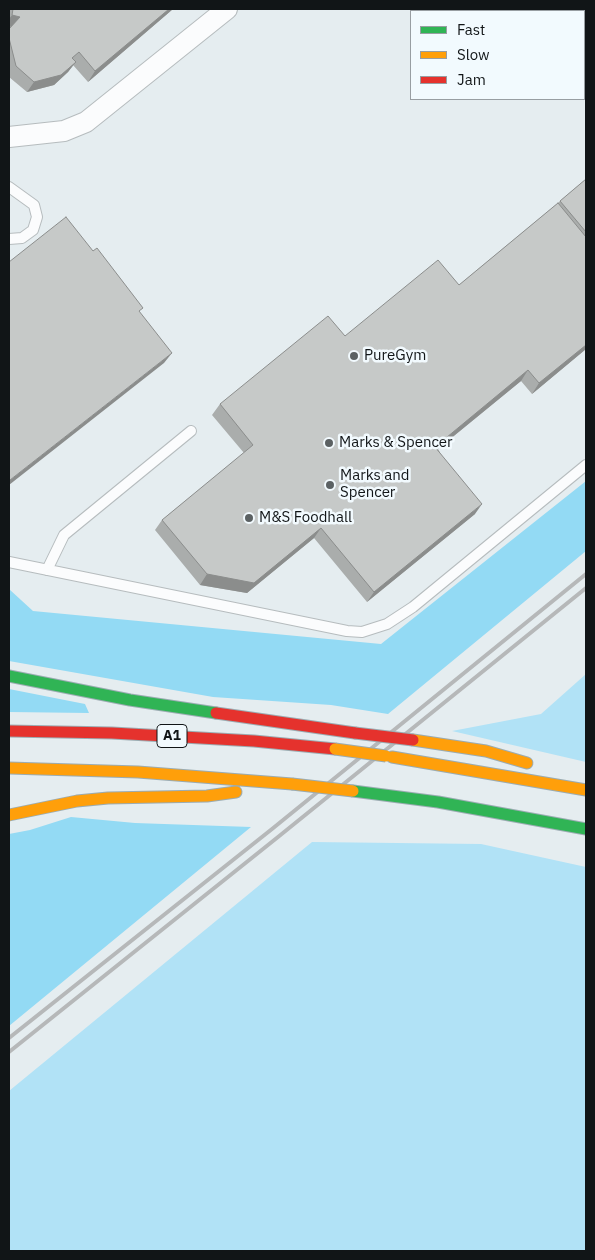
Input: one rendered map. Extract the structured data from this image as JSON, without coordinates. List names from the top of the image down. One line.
{"streets":{"main road":["A1"]},"places":["PureGym","Marks & Spencer","Marks and Spencer","M&S Foodhall"],"legend":["Fast","Slow","Jam"]}
